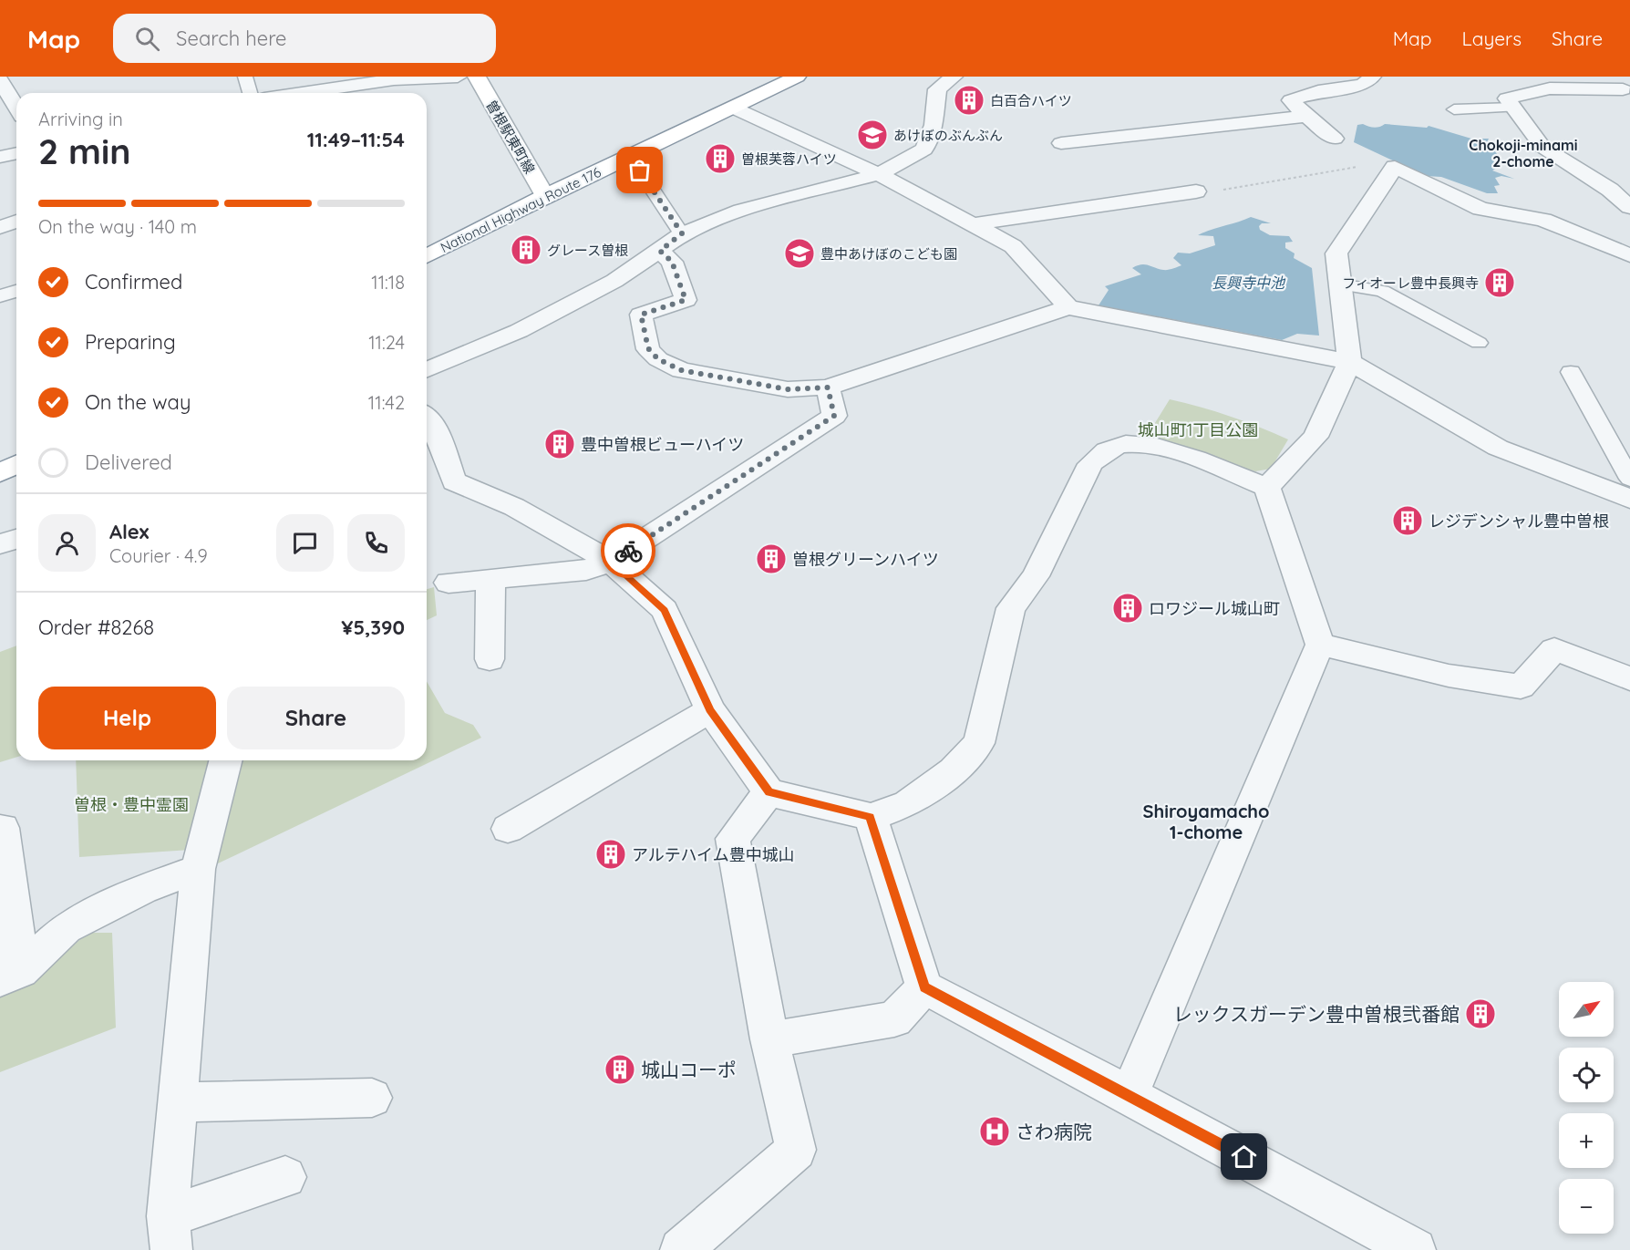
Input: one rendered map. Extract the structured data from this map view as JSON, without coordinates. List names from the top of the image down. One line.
{"streets":{"main road":["曽根駅東町線","National Highway Route 176"]},"crossings":[["曽根駅東町線","National Highway Route 176"]],"districts":["Chokoji-minami 2-chome","Shiroyamacho 1-chome"],"water":["長興寺中池"],"parks":["城山町1丁目公園","曽根・豊中霊園"],"places":{"building":["白百合ハイツ","曽根芙蓉ハイツ","グレース曽根","フィオーレ豊中長興寺","豊中曽根ビューハイツ","レジデンシャル豊中曽根","曽根グリーンハイツ","ロワジール城山町","アルテハイム豊中城山","レックスガーデン豊中曽根弐番館","城山コーポ"],"school or university":["あけぼのぶんぶん","豊中あけぼのこども園"],"hospital":["さわ病院"]},"north":"top right","page":{"header":"Map","search":"Search here","nav":["Map","Layers","Share"],"heading":["2 min","Arriving in","11:49–11:54"],"panel":["Alex","Courier · 4.9","Order #8268","¥5,390"],"bar":"On the way · 140 m","list":[["Confirmed","11:18"],["Preparing","11:24"],["On the way","11:42"],"Delivered"],"buttons":["Help","Share"],"map_buttons":["+","−"]}}
